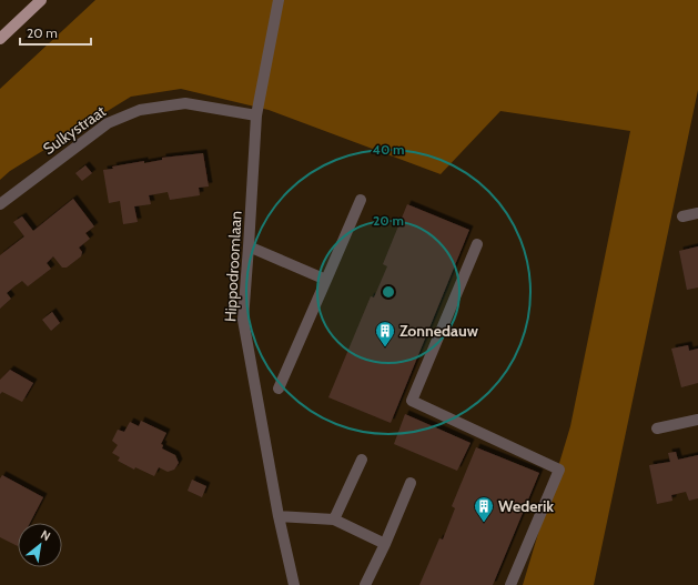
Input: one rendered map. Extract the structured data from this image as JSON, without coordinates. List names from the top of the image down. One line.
{"streets":{"street":["Sulkystraat","Hippodroomlaan"]},"crossings":[["Sulkystraat","Hippodroomlaan"]],"places":{"building":["Zonnedauw","Wederik"]},"scale_bar":"20 m","north":"top right","rings":["40 m","20 m"]}
